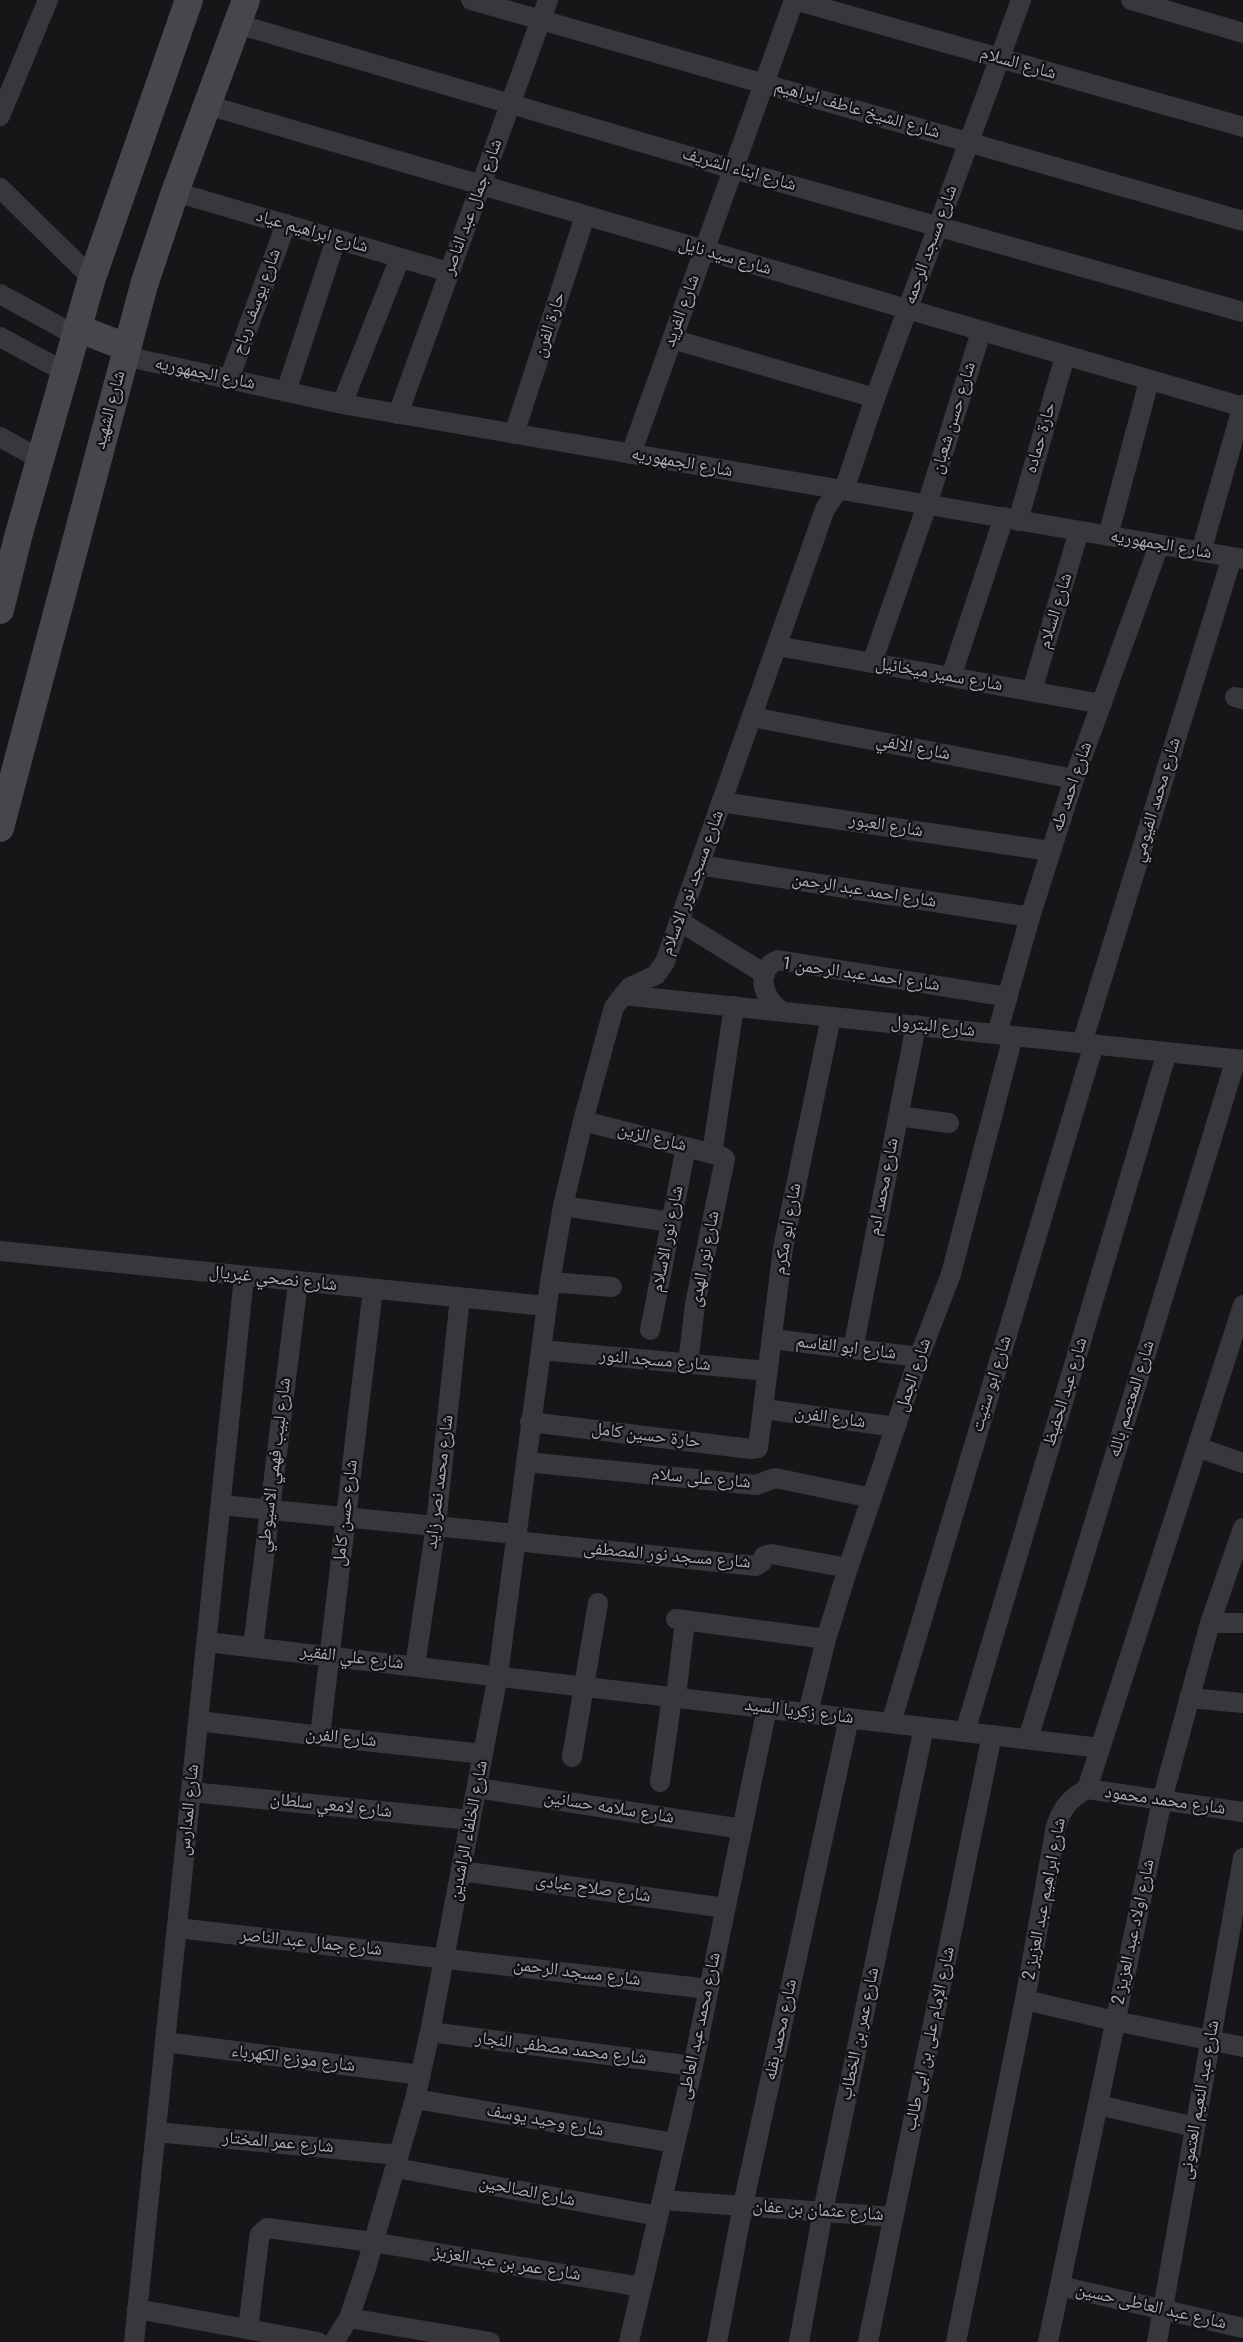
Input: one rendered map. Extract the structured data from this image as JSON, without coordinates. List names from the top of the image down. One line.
{"streets":{"street":["شارع السلام","شارع الشيخ عاطف ابراهيم","شارع ابناء الشريف","شارع جمال عبد الناصر","شارع ابراهيم عياد","شارع مسجد الرحمه","شارع سيد نايل","شارع يوسف رباح","شارع الفريد","حارة الفرن","شارع الجمهوريه","شارع الشهيد","شارع حسن شعبان","حارة حماده","شارع سمير ميخائيل","شارع الالفي","شارع احمد طه","شارع محمد الفيومي","شارع العبور","شارع مسجد نور الاسلام","شارع احمد عبد الرحمن","شارع احمد عبد الرحمن 1","شارع البترول","شارع الزين","شارع محمد ادم","شارع ابو مكرم","شارع نور الاسلام","شارع نور الهدى","شارع نصحي غبريال","شارع ابو القاسم","شارع مسجد النور","شارع الجمل","شارع ابو ستيت","شارع عبد الحفيظ","شارع المعتصم بالله","شارع الفرن","حارة حسين كامل","شارع لبيب فهمي الاسيوطي","شارع على سلام","شارع محمد نصر زايد","شارع حسن كامل","شارع مسجد نور المصطفى","شارع علي الفقير","شارع زكريا السيد","شارع محمد محمود","شارع لامعي سلطان","شارع سلامه حسانين","شارع المدارس","شارع الخلفاء الراشدين","شارع صلاح عبادى","شارع ابراهيم عبد العزيز 2","شارع اولاد عبد العزيز 2","شارع مسجد الرحمن","شارع محمد عبد العاطى","شارع محمد بقله","شارع عمر بن الخطاب","شارع الإمام على بن ابى طالب","شارع محمد مصطفى النجار","شارع موزع الكهرباء","شارع عبد النعيم العتمونى","شارع وحيد يوسف","شارع عمر المختار","شارع الصالحين","شارع عثمان بن عفان","شارع عمر بن عبد العزيز","شارع عبد العاطى حسين"]},"crossings":[["شارع السلام","شارع مسجد الرحمه"],["شارع السلام","شارع الفريد"],["شارع السلام","شارع الجمهوريه"],["شارع السلام","شارع سمير ميخائيل"],["شارع الشيخ عاطف ابراهيم","شارع جمال عبد الناصر"],["شارع الشيخ عاطف ابراهيم","شارع مسجد الرحمه"],["شارع الشيخ عاطف ابراهيم","شارع الفريد"],["شارع ابناء الشريف","شارع جمال عبد الناصر"],["شارع ابناء الشريف","شارع مسجد الرحمه"],["شارع ابناء الشريف","شارع الفريد"],["شارع ابناء الشريف","شارع الشهيد"],["شارع جمال عبد الناصر","شارع ابراهيم عياد"],["شارع جمال عبد الناصر","شارع سيد نايل"],["شارع جمال عبد الناصر","شارع الجمهوريه"],["شارع جمال عبد الناصر","شارع المدارس"],["شارع جمال عبد الناصر","شارع الخلفاء الراشدين"],["شارع جمال عبد الناصر","شارع مسجد الرحمن"],["شارع ابراهيم عياد","شارع يوسف رباح"],["شارع ابراهيم عياد","شارع الشهيد"],["شارع مسجد الرحمه","شارع سيد نايل"],["شارع مسجد الرحمه","شارع الجمهوريه"],["شارع مسجد الرحمه","شارع مسجد نور الاسلام"],["شارع سيد نايل","شارع الفريد"],["شارع سيد نايل","حارة الفرن"],["شارع سيد نايل","شارع الشهيد"],["شارع سيد نايل","شارع حسن شعبان"],["شارع سيد نايل","حارة حماده"],["شارع يوسف رباح","شارع الجمهوريه"],["شارع الفريد","شارع الجمهوريه"],["حارة الفرن","شارع الجمهوريه"],["شارع الجمهوريه","شارع الشهيد"],["شارع الجمهوريه","شارع حسن شعبان"],["شارع الجمهوريه","حارة حماده"],["شارع الجمهوريه","شارع احمد طه"],["شارع الجمهوريه","شارع محمد الفيومي"],["شارع الجمهوريه","شارع مسجد نور الاسلام"],["شارع حسن شعبان","شارع سمير ميخائيل"],["حارة حماده","شارع سمير ميخائيل"],["شارع سمير ميخائيل","شارع احمد طه"],["شارع سمير ميخائيل","شارع مسجد نور الاسلام"],["شارع الالفي","شارع احمد طه"],["شارع الالفي","شارع مسجد نور الاسلام"],["شارع احمد طه","شارع العبور"],["شارع احمد طه","شارع احمد عبد الرحمن"],["شارع احمد طه","شارع احمد عبد الرحمن 1"],["شارع احمد طه","شارع البترول"],["شارع احمد طه","شارع الجمل"],["شارع محمد الفيومي","شارع البترول"],["شارع محمد الفيومي","شارع ابو ستيت"],["شارع العبور","شارع مسجد نور الاسلام"],["شارع مسجد نور الاسلام","شارع احمد عبد الرحمن"],["شارع مسجد نور الاسلام","شارع البترول"],["شارع احمد عبد الرحمن 1","شارع البترول"],["شارع البترول","شارع محمد ادم"],["شارع البترول","شارع ابو مكرم"],["شارع البترول","شارع نور الهدى"],["شارع البترول","شارع الجمل"],["شارع البترول","شارع ابو ستيت"],["شارع البترول","شارع عبد الحفيظ"],["شارع البترول","شارع المعتصم بالله"],["شارع الزين","شارع نور الاسلام"],["شارع الزين","شارع نور الهدى"],["شارع محمد ادم","شارع ابو القاسم"],["شارع ابو مكرم","شارع ابو القاسم"],["شارع ابو مكرم","شارع مسجد النور"],["شارع ابو مكرم","شارع الفرن"],["شارع ابو مكرم","حارة حسين كامل"],["شارع نور الهدى","شارع مسجد النور"],["شارع نصحي غبريال","شارع لبيب فهمي الاسيوطي"],["شارع نصحي غبريال","شارع محمد نصر زايد"],["شارع نصحي غبريال","شارع حسن كامل"],["شارع نصحي غبريال","شارع المدارس"],["شارع نصحي غبريال","شارع الخلفاء الراشدين"],["شارع ابو القاسم","شارع الجمل"],["شارع مسجد النور","شارع الخلفاء الراشدين"],["شارع الجمل","شارع الفرن"],["شارع الجمل","شارع على سلام"],["شارع الجمل","شارع مسجد نور المصطفى"],["شارع الجمل","شارع زكريا السيد"],["شارع ابو ستيت","شارع زكريا السيد"],["شارع عبد الحفيظ","شارع زكريا السيد"],["شارع المعتصم بالله","شارع زكريا السيد"],["شارع الفرن","شارع حسن كامل"],["شارع الفرن","شارع المدارس"],["شارع الفرن","شارع الخلفاء الراشدين"],["حارة حسين كامل","شارع الخلفاء الراشدين"],["شارع لبيب فهمي الاسيوطي","شارع مسجد نور المصطفى"],["شارع لبيب فهمي الاسيوطي","شارع علي الفقير"],["شارع على سلام","شارع الخلفاء الراشدين"],["شارع محمد نصر زايد","شارع مسجد نور المصطفى"],["شارع محمد نصر زايد","شارع علي الفقير"],["شارع حسن كامل","شارع مسجد نور المصطفى"],["شارع حسن كامل","شارع علي الفقير"],["شارع مسجد نور المصطفى","شارع المدارس"],["شارع مسجد نور المصطفى","شارع الخلفاء الراشدين"],["شارع علي الفقير","شارع زكريا السيد"],["شارع علي الفقير","شارع المدارس"],["شارع علي الفقير","شارع الخلفاء الراشدين"],["شارع زكريا السيد","شارع الخلفاء الراشدين"],["شارع زكريا السيد","شارع محمد عبد العاطى"],["شارع زكريا السيد","شارع محمد بقله"],["شارع زكريا السيد","شارع عمر بن الخطاب"],["شارع زكريا السيد","شارع الإمام على بن ابى طالب"],["شارع محمد محمود","شارع ابراهيم عبد العزيز 2"],["شارع محمد محمود","شارع اولاد عبد العزيز 2"],["شارع لامعي سلطان","شارع المدارس"],["شارع لامعي سلطان","شارع الخلفاء الراشدين"],["شارع سلامه حسانين","شارع الخلفاء الراشدين"],["شارع سلامه حسانين","شارع محمد عبد العاطى"],["شارع المدارس","شارع موزع الكهرباء"],["شارع المدارس","شارع عمر المختار"],["شارع الخلفاء الراشدين","شارع صلاح عبادى"],["شارع الخلفاء الراشدين","شارع مسجد الرحمن"],["شارع الخلفاء الراشدين","شارع محمد مصطفى النجار"],["شارع الخلفاء الراشدين","شارع موزع الكهرباء"],["شارع الخلفاء الراشدين","شارع وحيد يوسف"],["شارع الخلفاء الراشدين","شارع عمر المختار"],["شارع الخلفاء الراشدين","شارع الصالحين"],["شارع الخلفاء الراشدين","شارع عمر بن عبد العزيز"],["شارع صلاح عبادى","شارع محمد عبد العاطى"],["شارع اولاد عبد العزيز 2","شارع عبد العاطى حسين"],["شارع مسجد الرحمن","شارع محمد عبد العاطى"],["شارع محمد عبد العاطى","شارع محمد مصطفى النجار"],["شارع محمد عبد العاطى","شارع وحيد يوسف"],["شارع محمد عبد العاطى","شارع الصالحين"],["شارع محمد عبد العاطى","شارع عمر بن عبد العزيز"],["شارع محمد بقله","شارع الصالحين"],["شارع محمد بقله","شارع عثمان بن عفان"],["شارع عمر بن الخطاب","شارع عثمان بن عفان"],["شارع الإمام على بن ابى طالب","شارع عثمان بن عفان"],["شارع عبد النعيم العتمونى","شارع عبد العاطى حسين"],["شارع عمر المختار","شارع الصالحين"],["شارع الصالحين","شارع عثمان بن عفان"]]}
